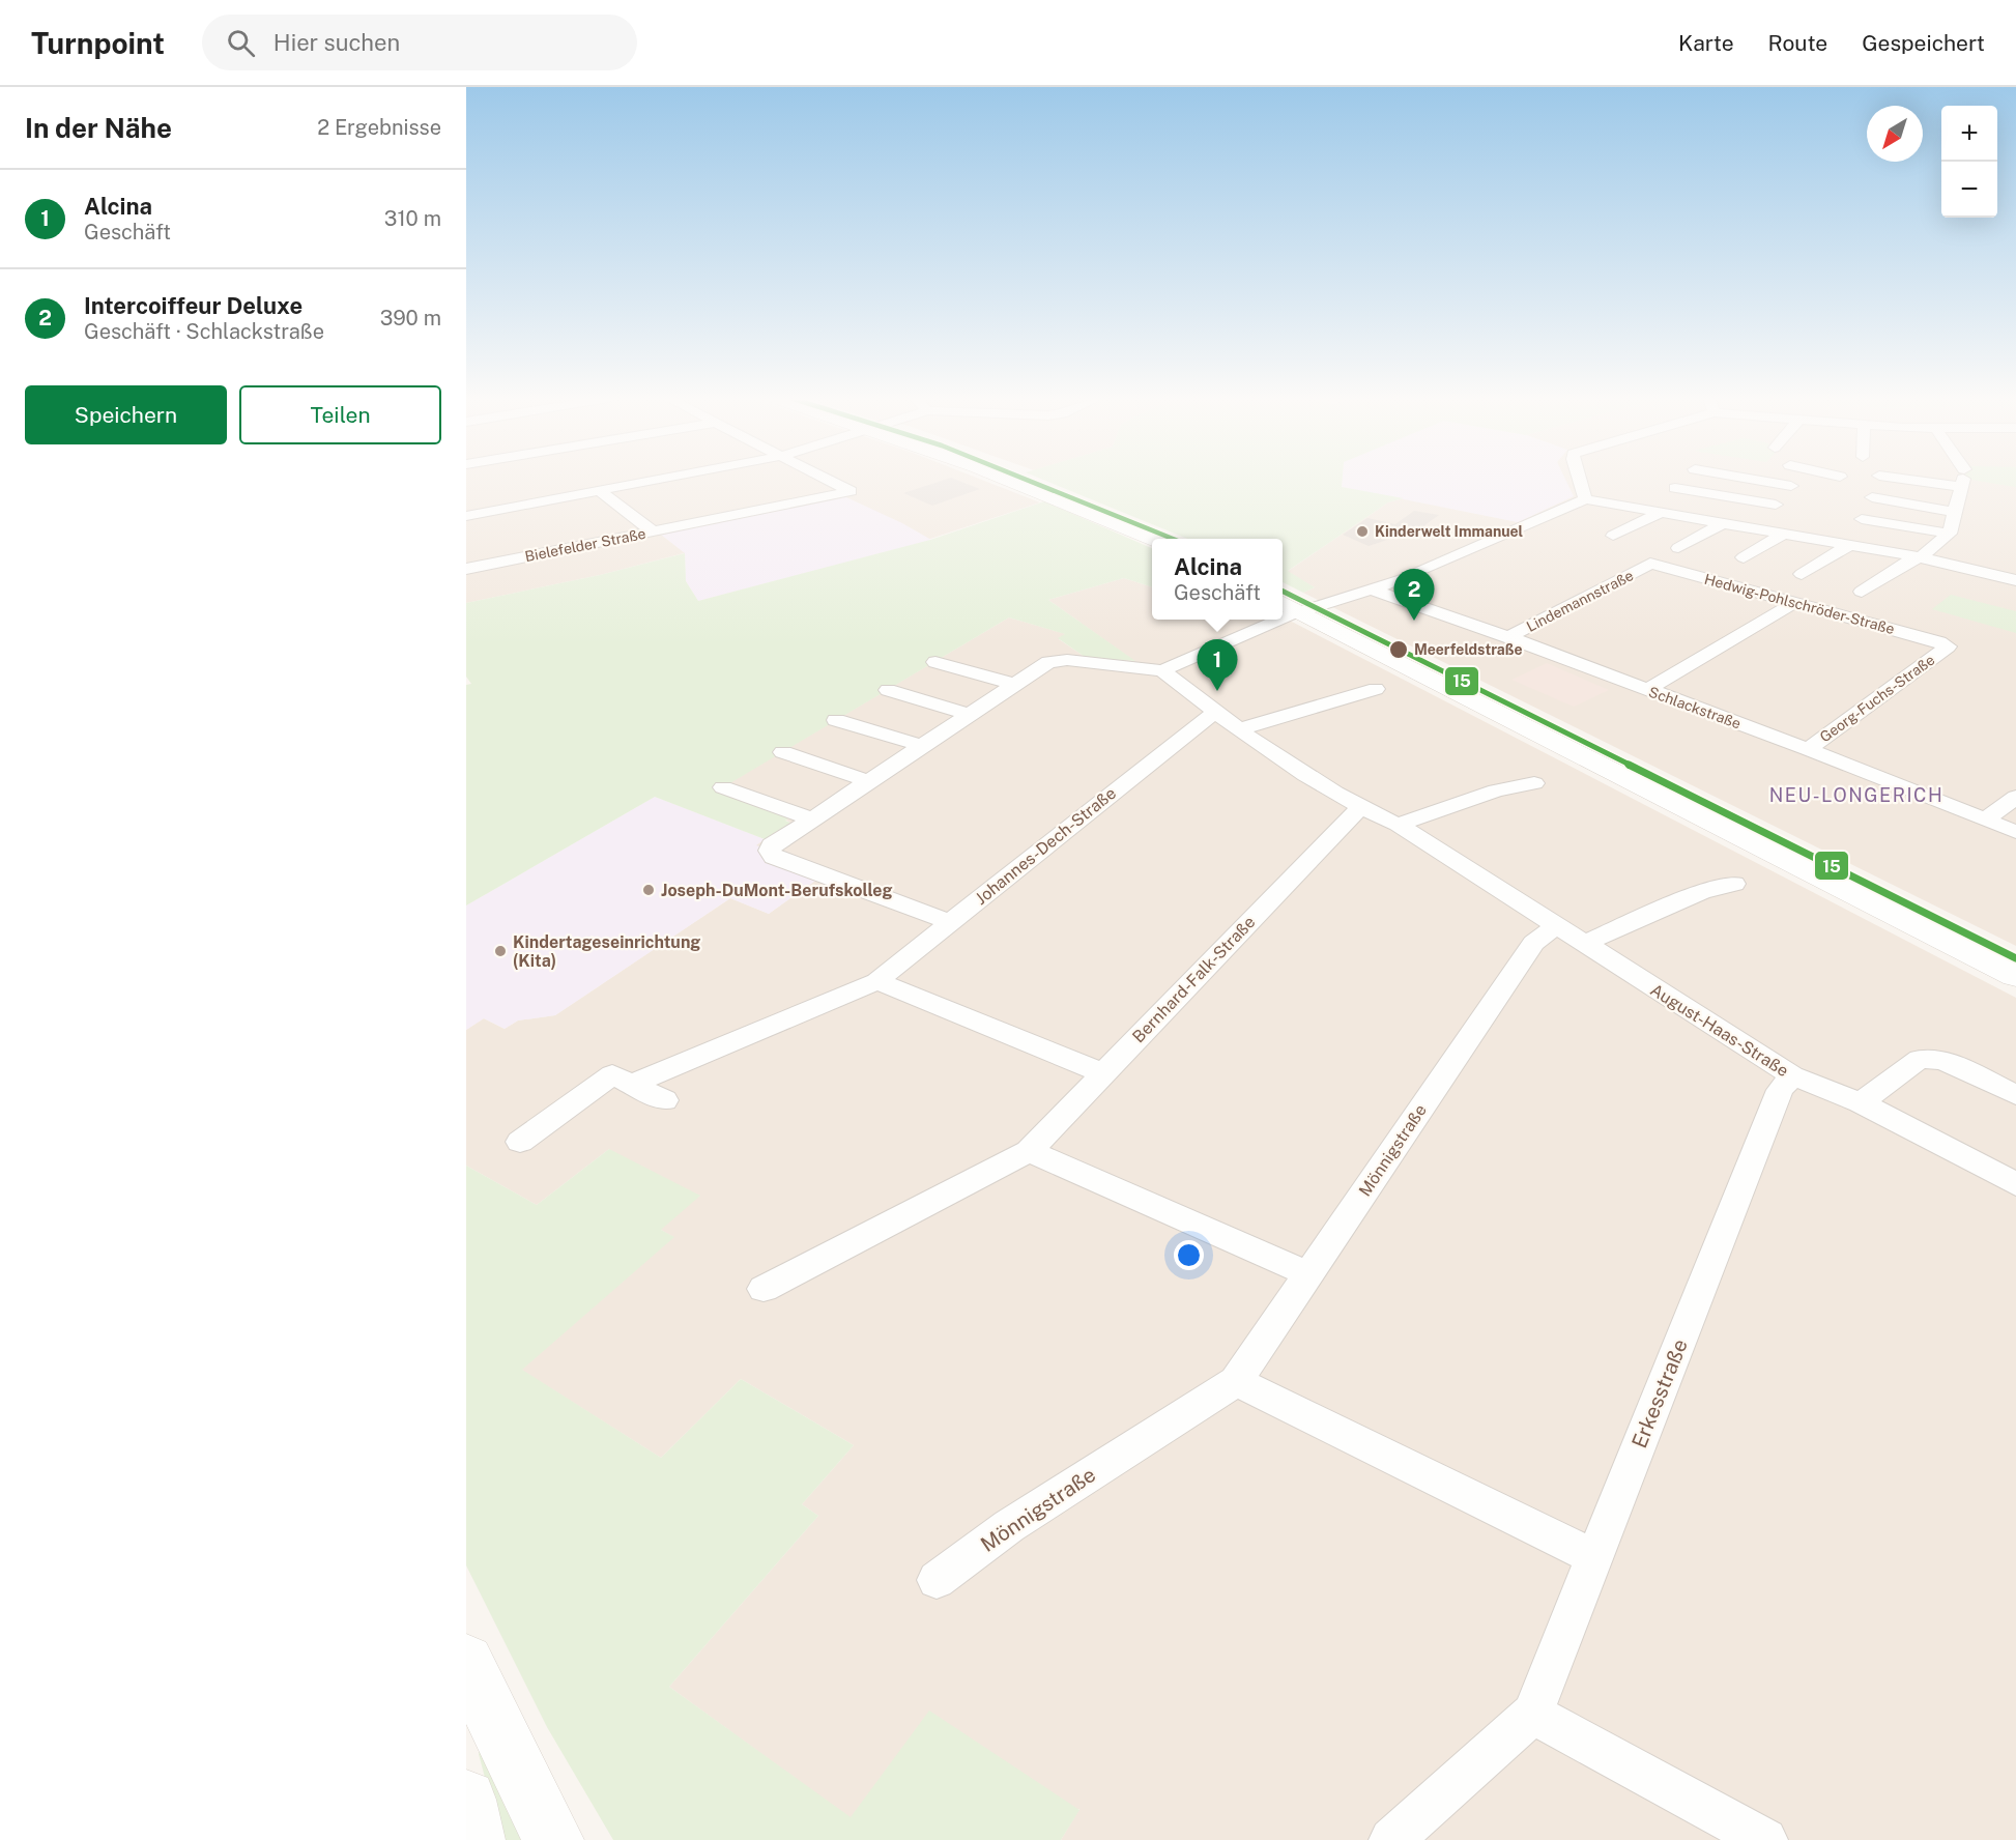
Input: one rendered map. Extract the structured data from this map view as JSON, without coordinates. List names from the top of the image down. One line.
{"streets":{"street":["Bielefelder Straße","Lindemannstraße","Hedwig-Pohlschröder-Straße","Georg-Fuchs-Straße","Schlackstraße","Johannes-Dech-Straße","Bernhard-Falk-Straße","August-Haas-Straße","Mönnigstraße","Erkesstraße"]},"crossings":[["Lindemannstraße","Hedwig-Pohlschröder-Straße"],["Lindemannstraße","Schlackstraße"],["Hedwig-Pohlschröder-Straße","Georg-Fuchs-Straße"],["Georg-Fuchs-Straße","Schlackstraße"],["Johannes-Dech-Straße","August-Haas-Straße"],["Bernhard-Falk-Straße","August-Haas-Straße"],["August-Haas-Straße","Mönnigstraße"],["August-Haas-Straße","Erkesstraße"]],"districts":["NEU-LONGERICH"],"places":["Kinderwelt Immanuel","Meerfeldstraße","Joseph-DuMont-Berufskolleg","Kindertageseinrichtung (Kita)"],"lines":["transit line 15"],"north":"bottom left","page":{"header":"Turnpoint","search":"Hier suchen","nav":["Karte","Route","Gespeichert"],"heading":["In der Nähe","2 Ergebnisse"],"map_buttons":["+","−"],"list":[{"mark":"1","name":"Alcina","note":"Geschäft","value":"310 m"},{"mark":"2","name":"Intercoiffeur Deluxe","note":"Geschäft · Schlackstraße","value":"390 m"}],"buttons":["Speichern","Teilen"],"popup":["Alcina","Geschäft"],"pins":["2","1"]}}
